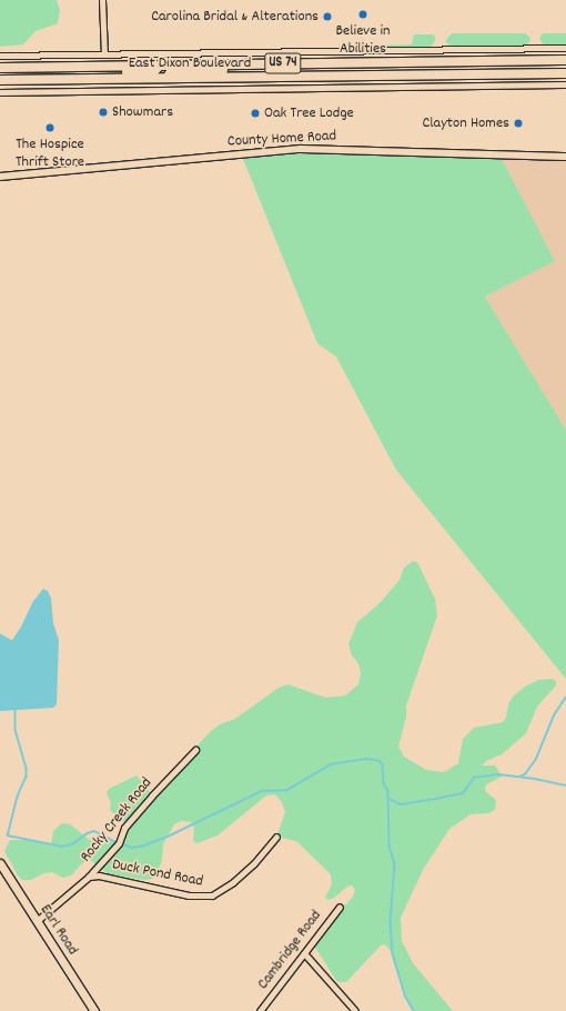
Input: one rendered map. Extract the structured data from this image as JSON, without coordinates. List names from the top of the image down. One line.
{"streets":{"highway":["East Dixon Boulevard","US 74"],"main road":["Earl Road"],"street":["County Home Road","Rocky Creek Road","Duck Pond Road","Cambridge Road"]},"crossings":[["Rocky Creek Road","Duck Pond Road"],["Rocky Creek Road","Earl Road"]],"places":["Believe in Abilities","Carolina Bridal & Alterations","Showmars","Oak Tree Lodge","Clayton Homes","The Hospice Thrift Store"]}
